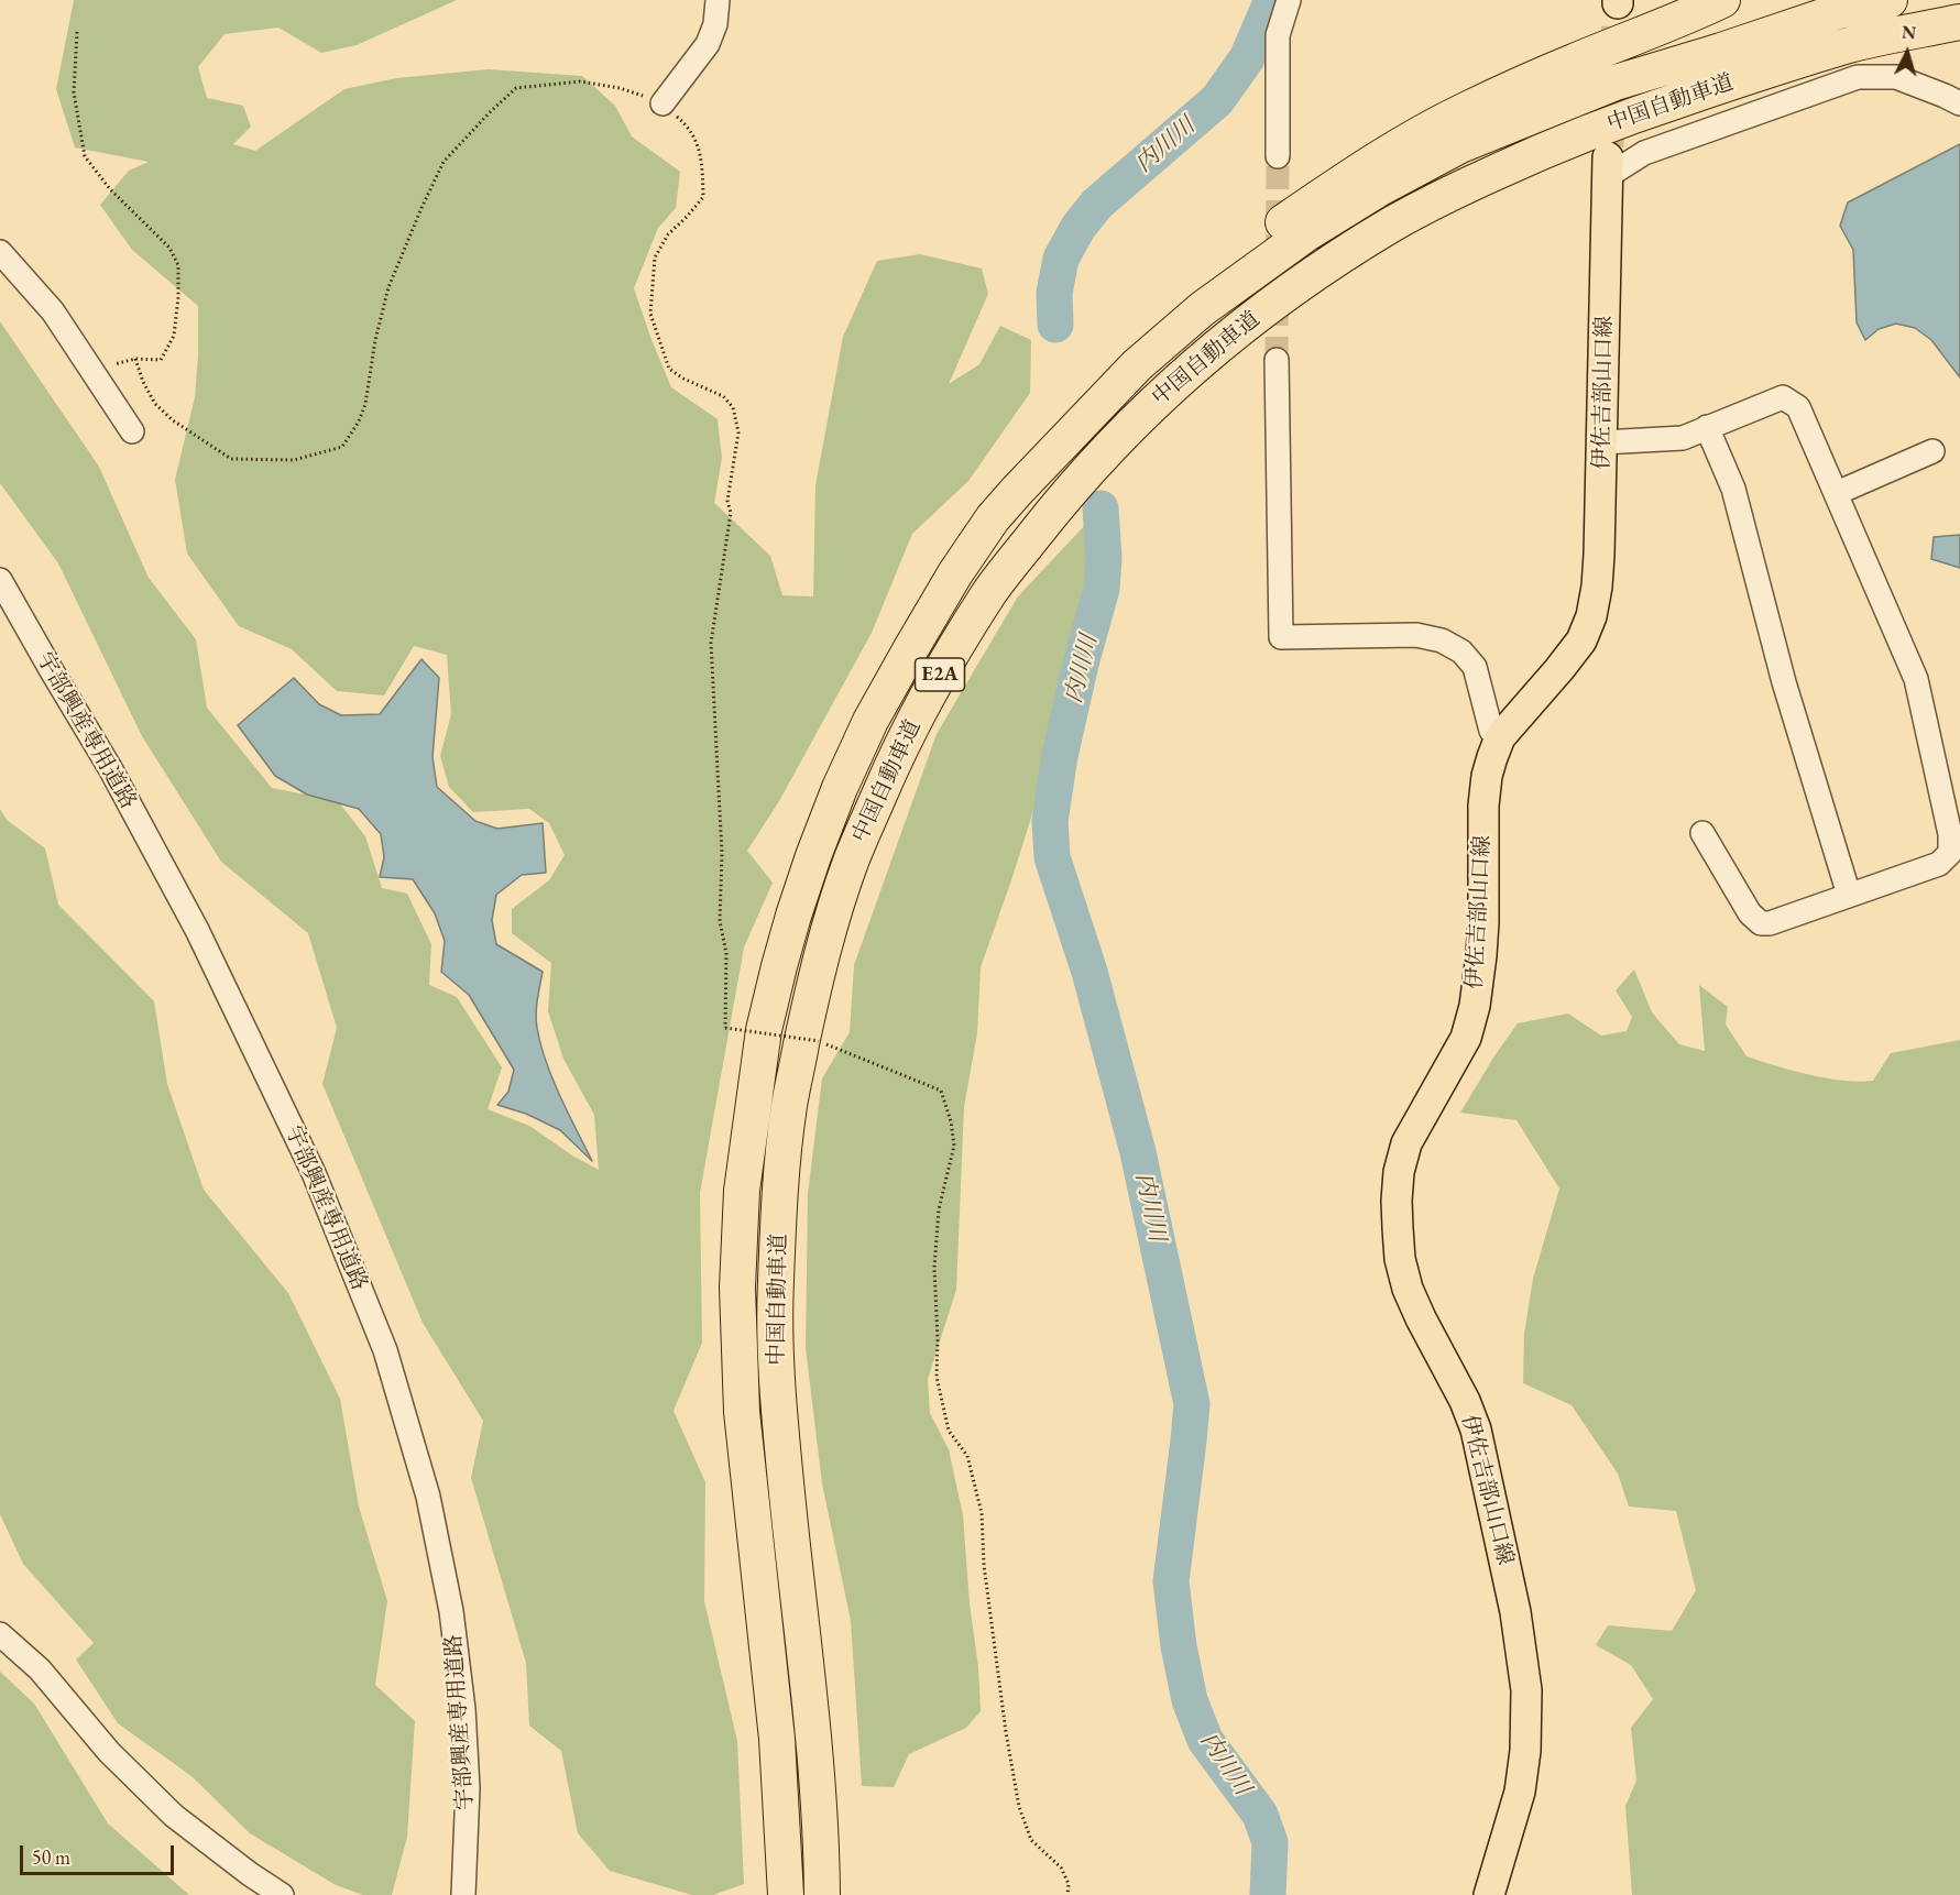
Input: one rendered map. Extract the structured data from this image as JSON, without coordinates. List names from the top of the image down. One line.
{"streets":{"highway":["中国自動車道","E2A"],"main road":["伊佐吉部山口線"],"street":["宇部興産専用道路"]},"water":["内川川"],"scale_bar":"50 m","north":"top"}
